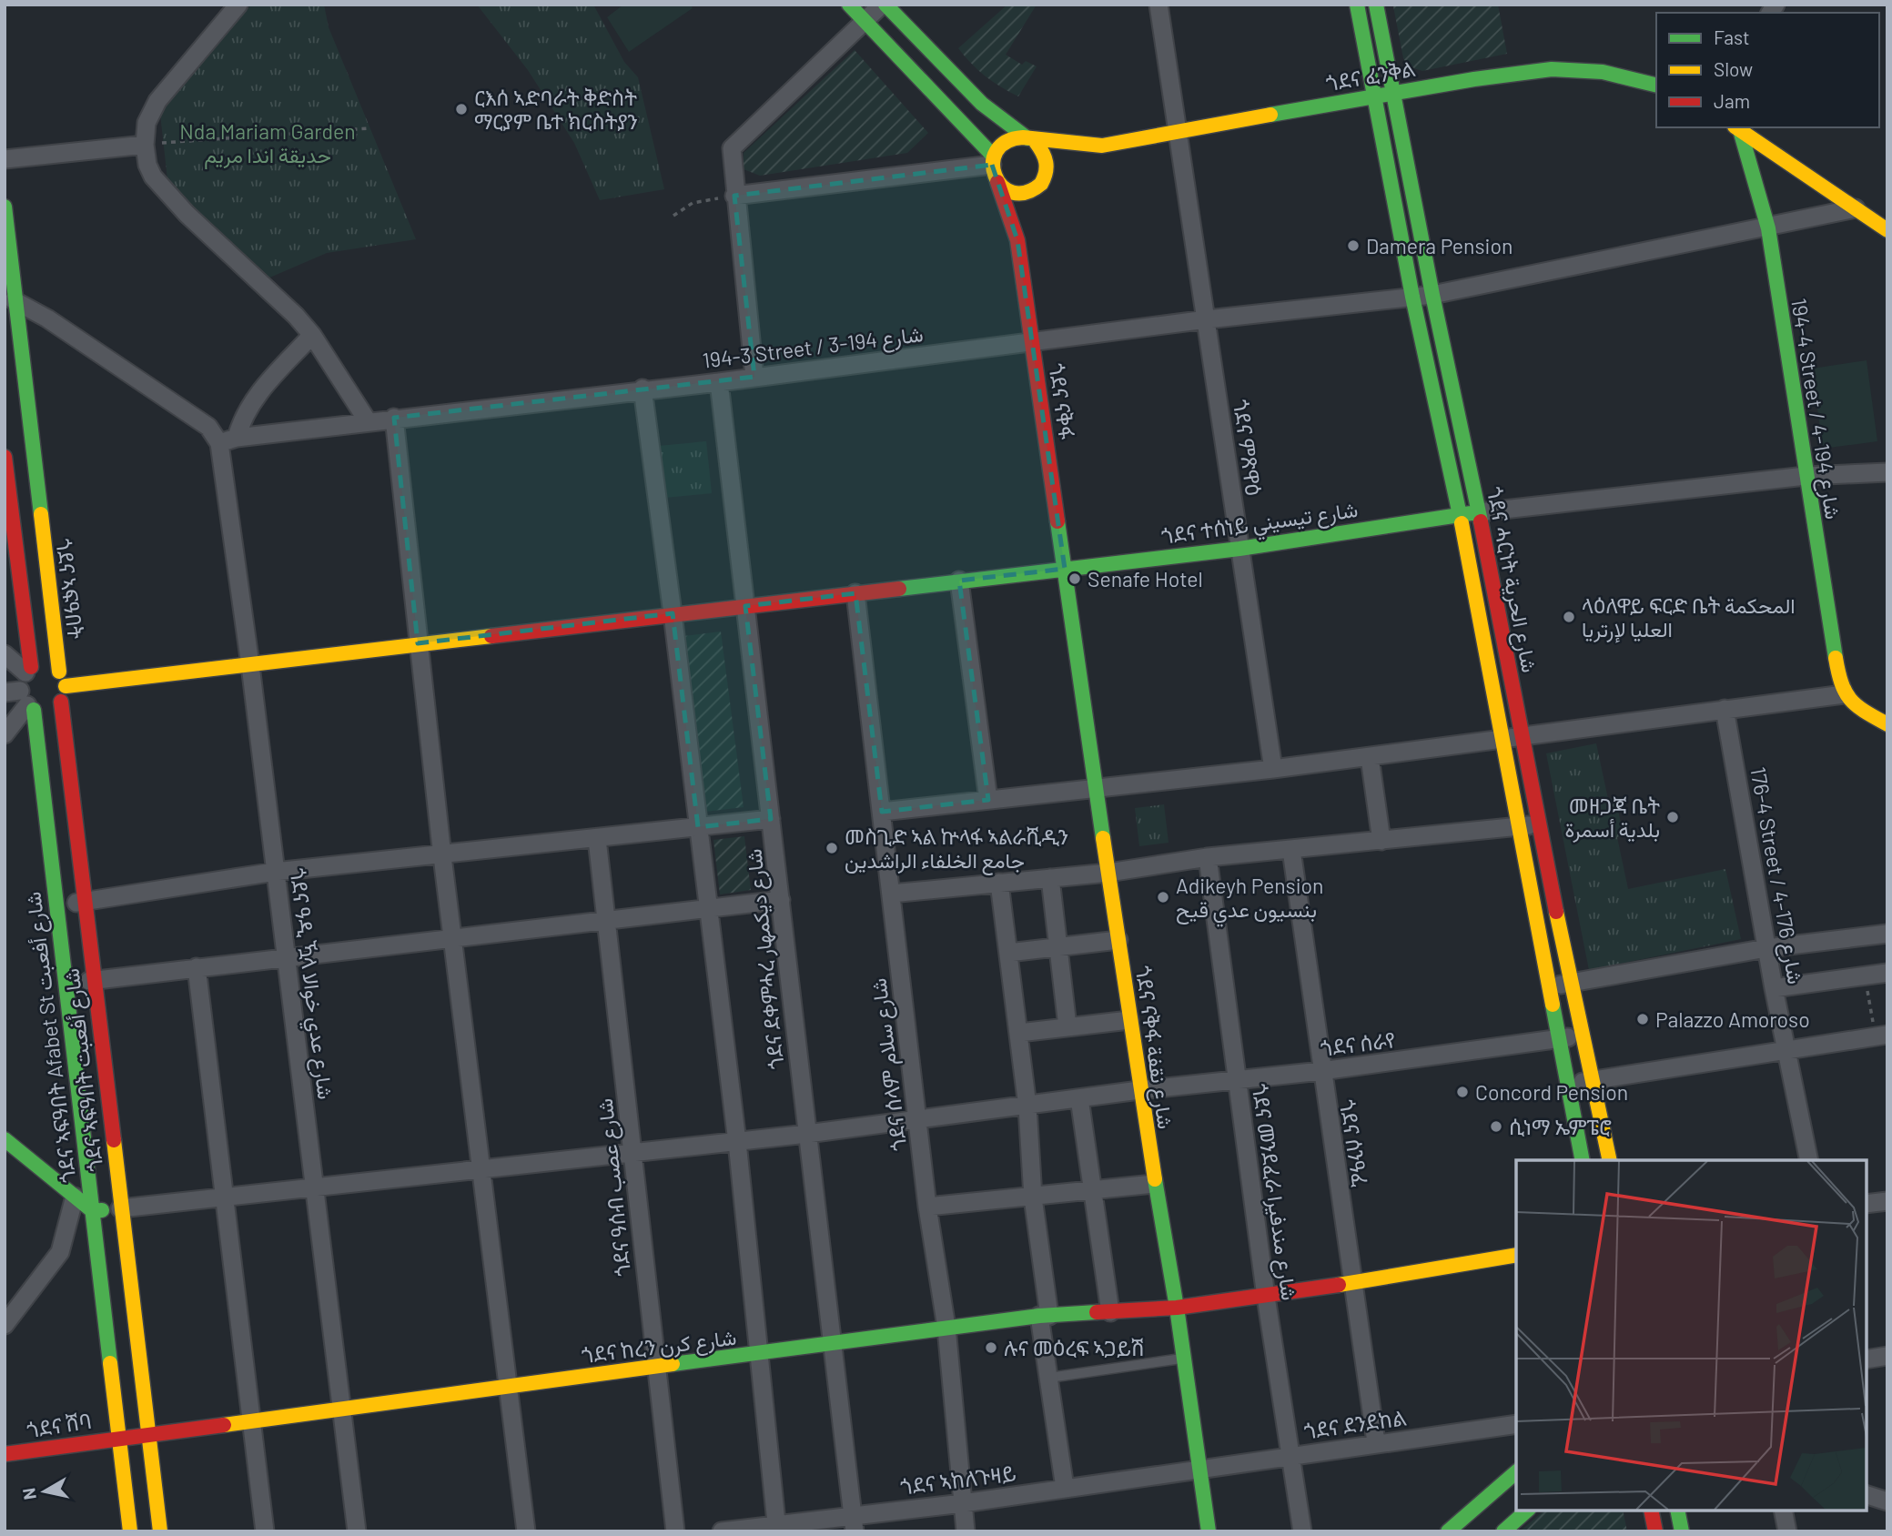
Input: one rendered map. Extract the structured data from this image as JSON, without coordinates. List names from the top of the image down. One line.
{"streets":{"main road":["ጎደና ፈንቅል","ጎደና ናቅፋ","194-4 Street / شارع 194-4","ጎደና ተሰነይ شارع تيسيني","ጎደና ሓርነት شارع الحرية","ጎደና ኣፍዓበት","ጎደና ኣፍዓበት Afabet St شارع أفعبت","ጎደና ናቅፋ شارع نقفة","ጎደና ኣፍዓበት شارع أفعبت","ጎደና ከረን شارع كرن","ጎደና ሸባ"],"street":["194-3 Street / شارع 194-3","ጎደና ምጽዋዕ","176-4 Street / شارع 176-4","ጎደና ደቀምሓረ شارع ديكمهار","ጎደና ዓዲ ዃላ شارع عدي خوالا","ጎደና ሰራየ","ጎደና ሰላም شارع سلام","ጎደና ሰንዓፈ","ጎደና ዓሰብ شارع عصب","ጎደና መንደፈራ شارع مندفيرا","ጎደና ደንደከል","ጎደና ኣከለጉዛይ"]},"crossings":[["ጎደና ፈንቅል","ጎደና ናቅፋ"],["ጎደና ፈንቅል","ጎደና ምጽዋዕ"],["ጎደና ፈንቅል","ጎደና ሓርነት شارع الحرية"],["194-3 Street / شارع 194-3","ጎደና ናቅፋ"],["194-3 Street / شارع 194-3","194-4 Street / شارع 194-4"],["194-3 Street / شارع 194-3","ጎደና ምጽዋዕ"],["194-3 Street / شارع 194-3","ጎደና ሓርነት شارع الحرية"],["194-3 Street / شارع 194-3","ጎደና ደቀምሓረ شارع ديكمهار"],["194-3 Street / شارع 194-3","ጎደና ዓዲ ዃላ شارع عدي خوالا"],["ጎደና ናቅፋ","ጎደና ተሰነይ شارع تيسيني"],["ጎደና ናቅፋ","ጎደና ናቅፋ شارع نقفة"],["ጎደና ምጽዋዕ","ጎደና ተሰነይ شارع تيسيني"],["ጎደና ተሰነይ شارع تيسيني","ጎደና ሓርነት شارع الحرية"],["ጎደና ተሰነይ شارع تيسيني","ጎደና ኣፍዓበት"],["ጎደና ተሰነይ شارع تيسيني","ጎደና ደቀምሓረ شارع ديكمهار"],["ጎደና ተሰነይ شارع تيسيني","ጎደና ዓዲ ዃላ شارع عدي خوالا"],["ጎደና ተሰነይ شارع تيسيني","ጎደና ኣፍዓበት Afabet St شارع أفعبت"],["ጎደና ተሰነይ شارع تيسيني","ጎደና ናቅፋ شارع نقفة"],["ጎደና ተሰነይ شارع تيسيني","ጎደና ሰላም شارع سلام"],["ጎደና ተሰነይ شارع تيسيني","ጎደና ኣፍዓበት شارع أفعبت"],["ጎደና ሓርነት شارع الحرية","ጎደና ሰራየ"],["ጎደና ኣፍዓበት","ጎደና ኣፍዓበት Afabet St شارع أفعبت"],["ጎደና ኣፍዓበት","ጎደና ኣፍዓበት شارع أفعبت"],["ጎደና ደቀምሓረ شارع ديكمهار","ጎደና ሰራየ"],["ጎደና ደቀምሓረ شارع ديكمهار","ጎደና ከረን شارع كرن"],["ጎደና ደቀምሓረ شارع ديكمهار","ጎደና ኣከለጉዛይ"],["ጎደና ዓዲ ዃላ شارع عدي خوالا","ጎደና ሰራየ"],["ጎደና ዓዲ ዃላ شارع عدي خوالا","ጎደና ከረን شارع كرن"],["ጎደና ኣፍዓበት Afabet St شارع أفعبت","ጎደና ኣፍዓበት شارع أفعبت"],["ጎደና ኣፍዓበት Afabet St شارع أفعبت","ጎደና ሸባ"],["ጎደና ሰራየ","ጎደና ናቅፋ شارع نقفة"],["ጎደና ሰራየ","ጎደና ሰላም شارع سلام"],["ጎደና ሰራየ","ጎደና ኣፍዓበት شارع أفعبت"],["ጎደና ሰራየ","ጎደና ሰንዓፈ"],["ጎደና ሰራየ","ጎደና ዓሰብ شارع عصب"],["ጎደና ሰራየ","ጎደና መንደፈራ شارع مندفيرا"],["ጎደና ናቅፋ شارع نقفة","ጎደና ከረን شارع كرن"],["ጎደና ናቅፋ شارع نقفة","ጎደና ደንደከል"],["ጎደና ናቅፋ شارع نقفة","ጎደና ኣከለጉዛይ"],["ጎደና ሰላም شارع سلام","ጎደና ከረን شارع كرن"],["ጎደና ሰላም شارع سلام","ጎደና ኣከለጉዛይ"],["ጎደና ኣፍዓበት شارع أفعبت","ጎደና ከረን شارع كرن"],["ጎደና ኣፍዓበት شارع أفعبت","ጎደና ሸባ"],["ጎደና ሰንዓፈ","ጎደና ከረን شارع كرن"],["ጎደና ሰንዓፈ","ጎደና ደንደከል"],["ጎደና ዓሰብ شارع عصب","ጎደና ከረን شارع كرن"],["ጎደና መንደፈራ شارع مندفيرا","ጎደና ከረን شارع كرن"],["ጎደና መንደፈራ شارع مندفيرا","ጎደና ደንደከል"],["ጎደና ከረን شارع كرن","ጎደና ሸባ"],["ጎደና ደንደከል","ጎደና ኣከለጉዛይ"]],"parks":["Nda Mariam Garden حديقة اندا مريم"],"places":["ርእሰ ኣድባራት ቅድስት ማርያም ቤተ ክርስትያን","Damera Pension","Senafe Hotel","ላዕለዋይ ፍርድ ቤት المحكمة العليا لإرتريا","መዘጋጃ ቤት بلدية أسمرة","መስጊድ ኣል ኵላፋ ኣልራሺዲን جامع الخلفاء الراشدين","Adikeyh Pension بنسيون عدي قيح","Palazzo Amoroso","Concord Pension","ሲነማ ኤምፔሮ","ሉና መዕረፍ ኣጋይሽ"],"legend":["Fast","Slow","Jam"],"north":"left"}
